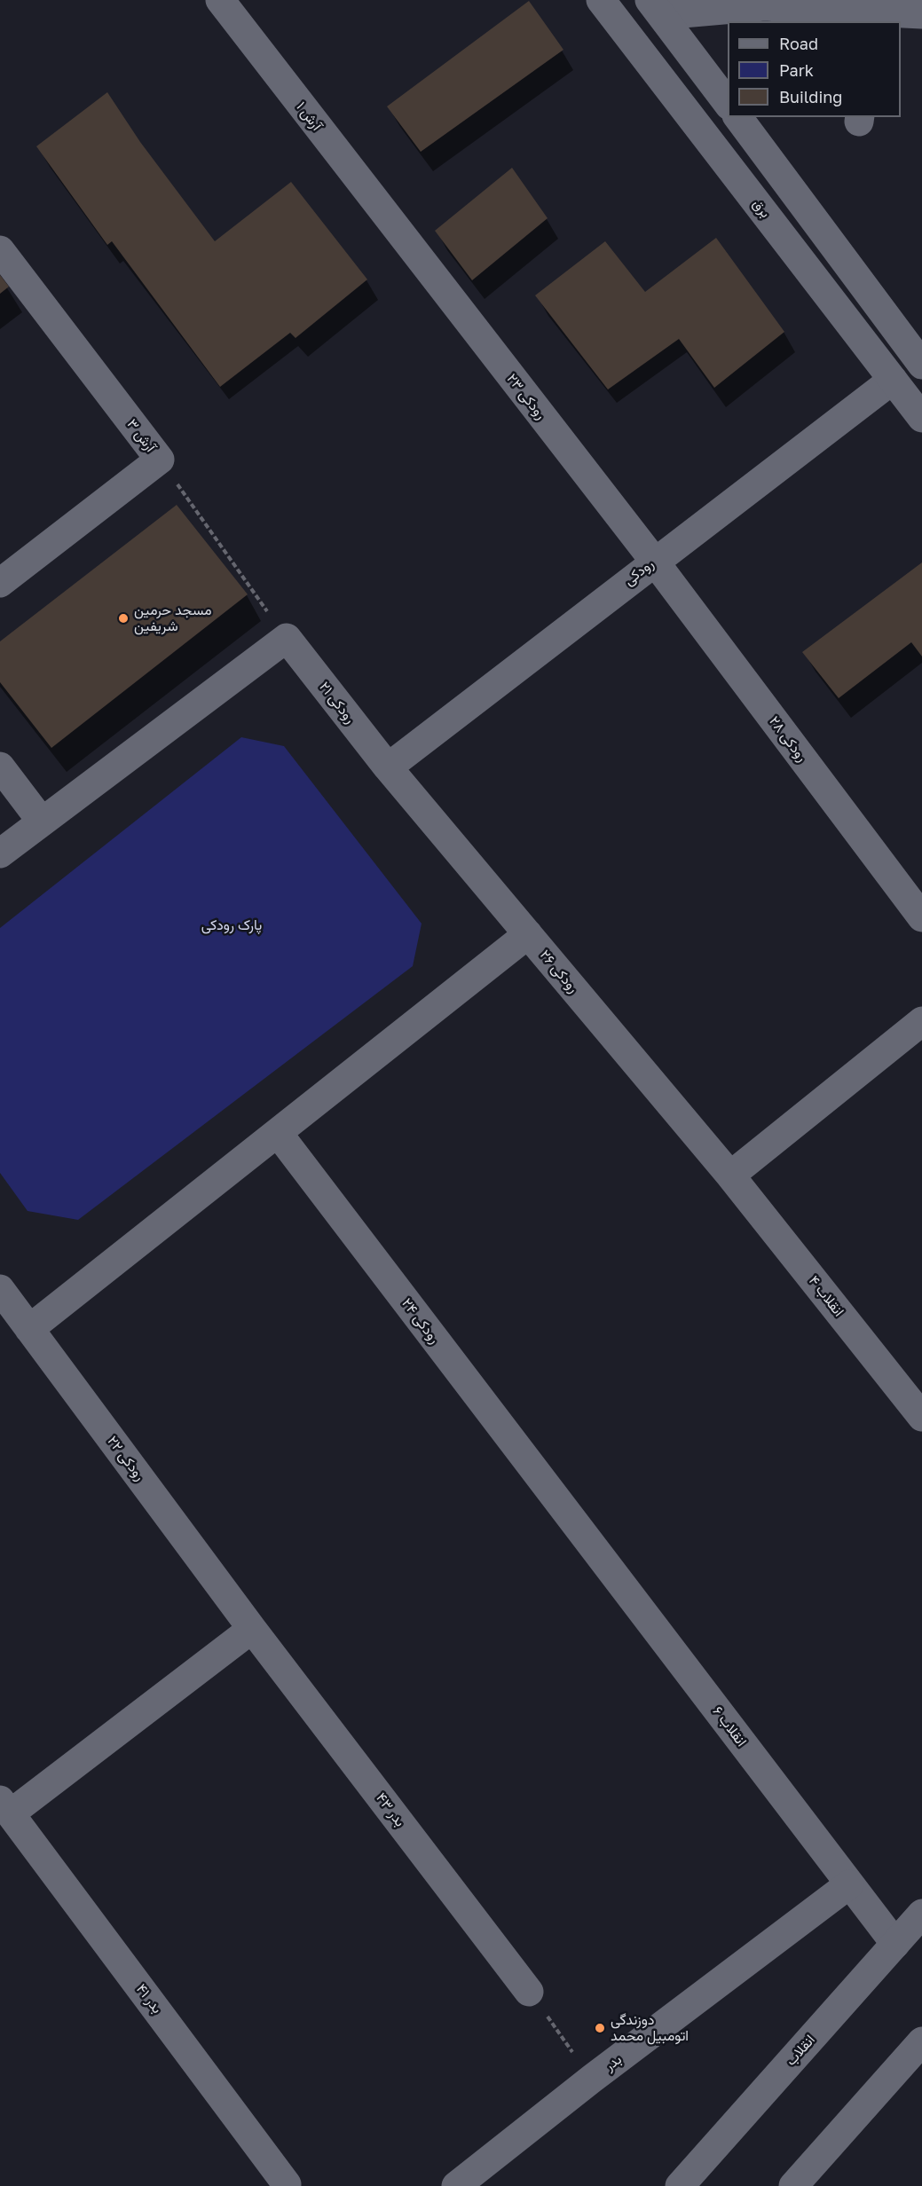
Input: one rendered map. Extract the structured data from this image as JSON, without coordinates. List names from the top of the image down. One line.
{"streets":{"street":["آرش ۱","برق","رودکی ۲۳","آرش ۳","رودکی","رودکی ۲۱","رودکی ۲۸","رودکی ۲۶","انقلاب ۴","رودکی ۲۴","رودکی ۲۲","انقلاب ۶","بدر ۴۳","بدر ۴۱","انقلاب","بدر"]},"crossings":[["آرش ۱","رودکی ۲۳"],["برق","رودکی"],["رودکی ۲۳","رودکی"],["رودکی ۲۳","رودکی ۲۸"],["رودکی","رودکی ۲۱"],["رودکی","رودکی ۲۸"],["رودکی","رودکی ۲۶"],["رودکی ۲۱","رودکی ۲۶"],["رودکی ۲۶","انقلاب ۴"],["رودکی ۲۴","انقلاب ۶"],["رودکی ۲۲","بدر ۴۳"],["انقلاب ۶","انقلاب"],["انقلاب ۶","بدر"]],"parks":["پارک رودکی"],"places":["مسجد حرمین شریفین","دوزندگی اتومبیل محمد"],"legend":["Road","Park","Building"]}
